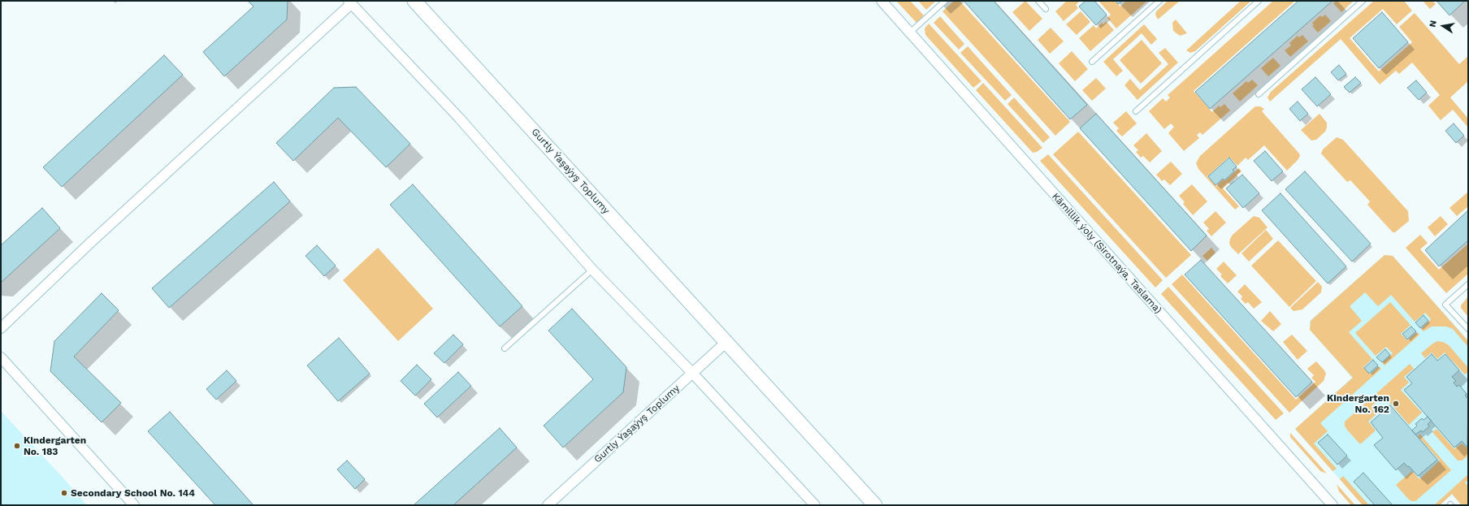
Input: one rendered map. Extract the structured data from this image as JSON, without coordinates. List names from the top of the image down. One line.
{"streets":{"street":["Gurtly Ýaşaýyş Toplumy","Kämillik ýoly (Sirotnaýa, Taslama)"]},"places":["Kindergarten No. 162","Kindergarten No. 183","Secondary School No. 144"],"north":"left"}
